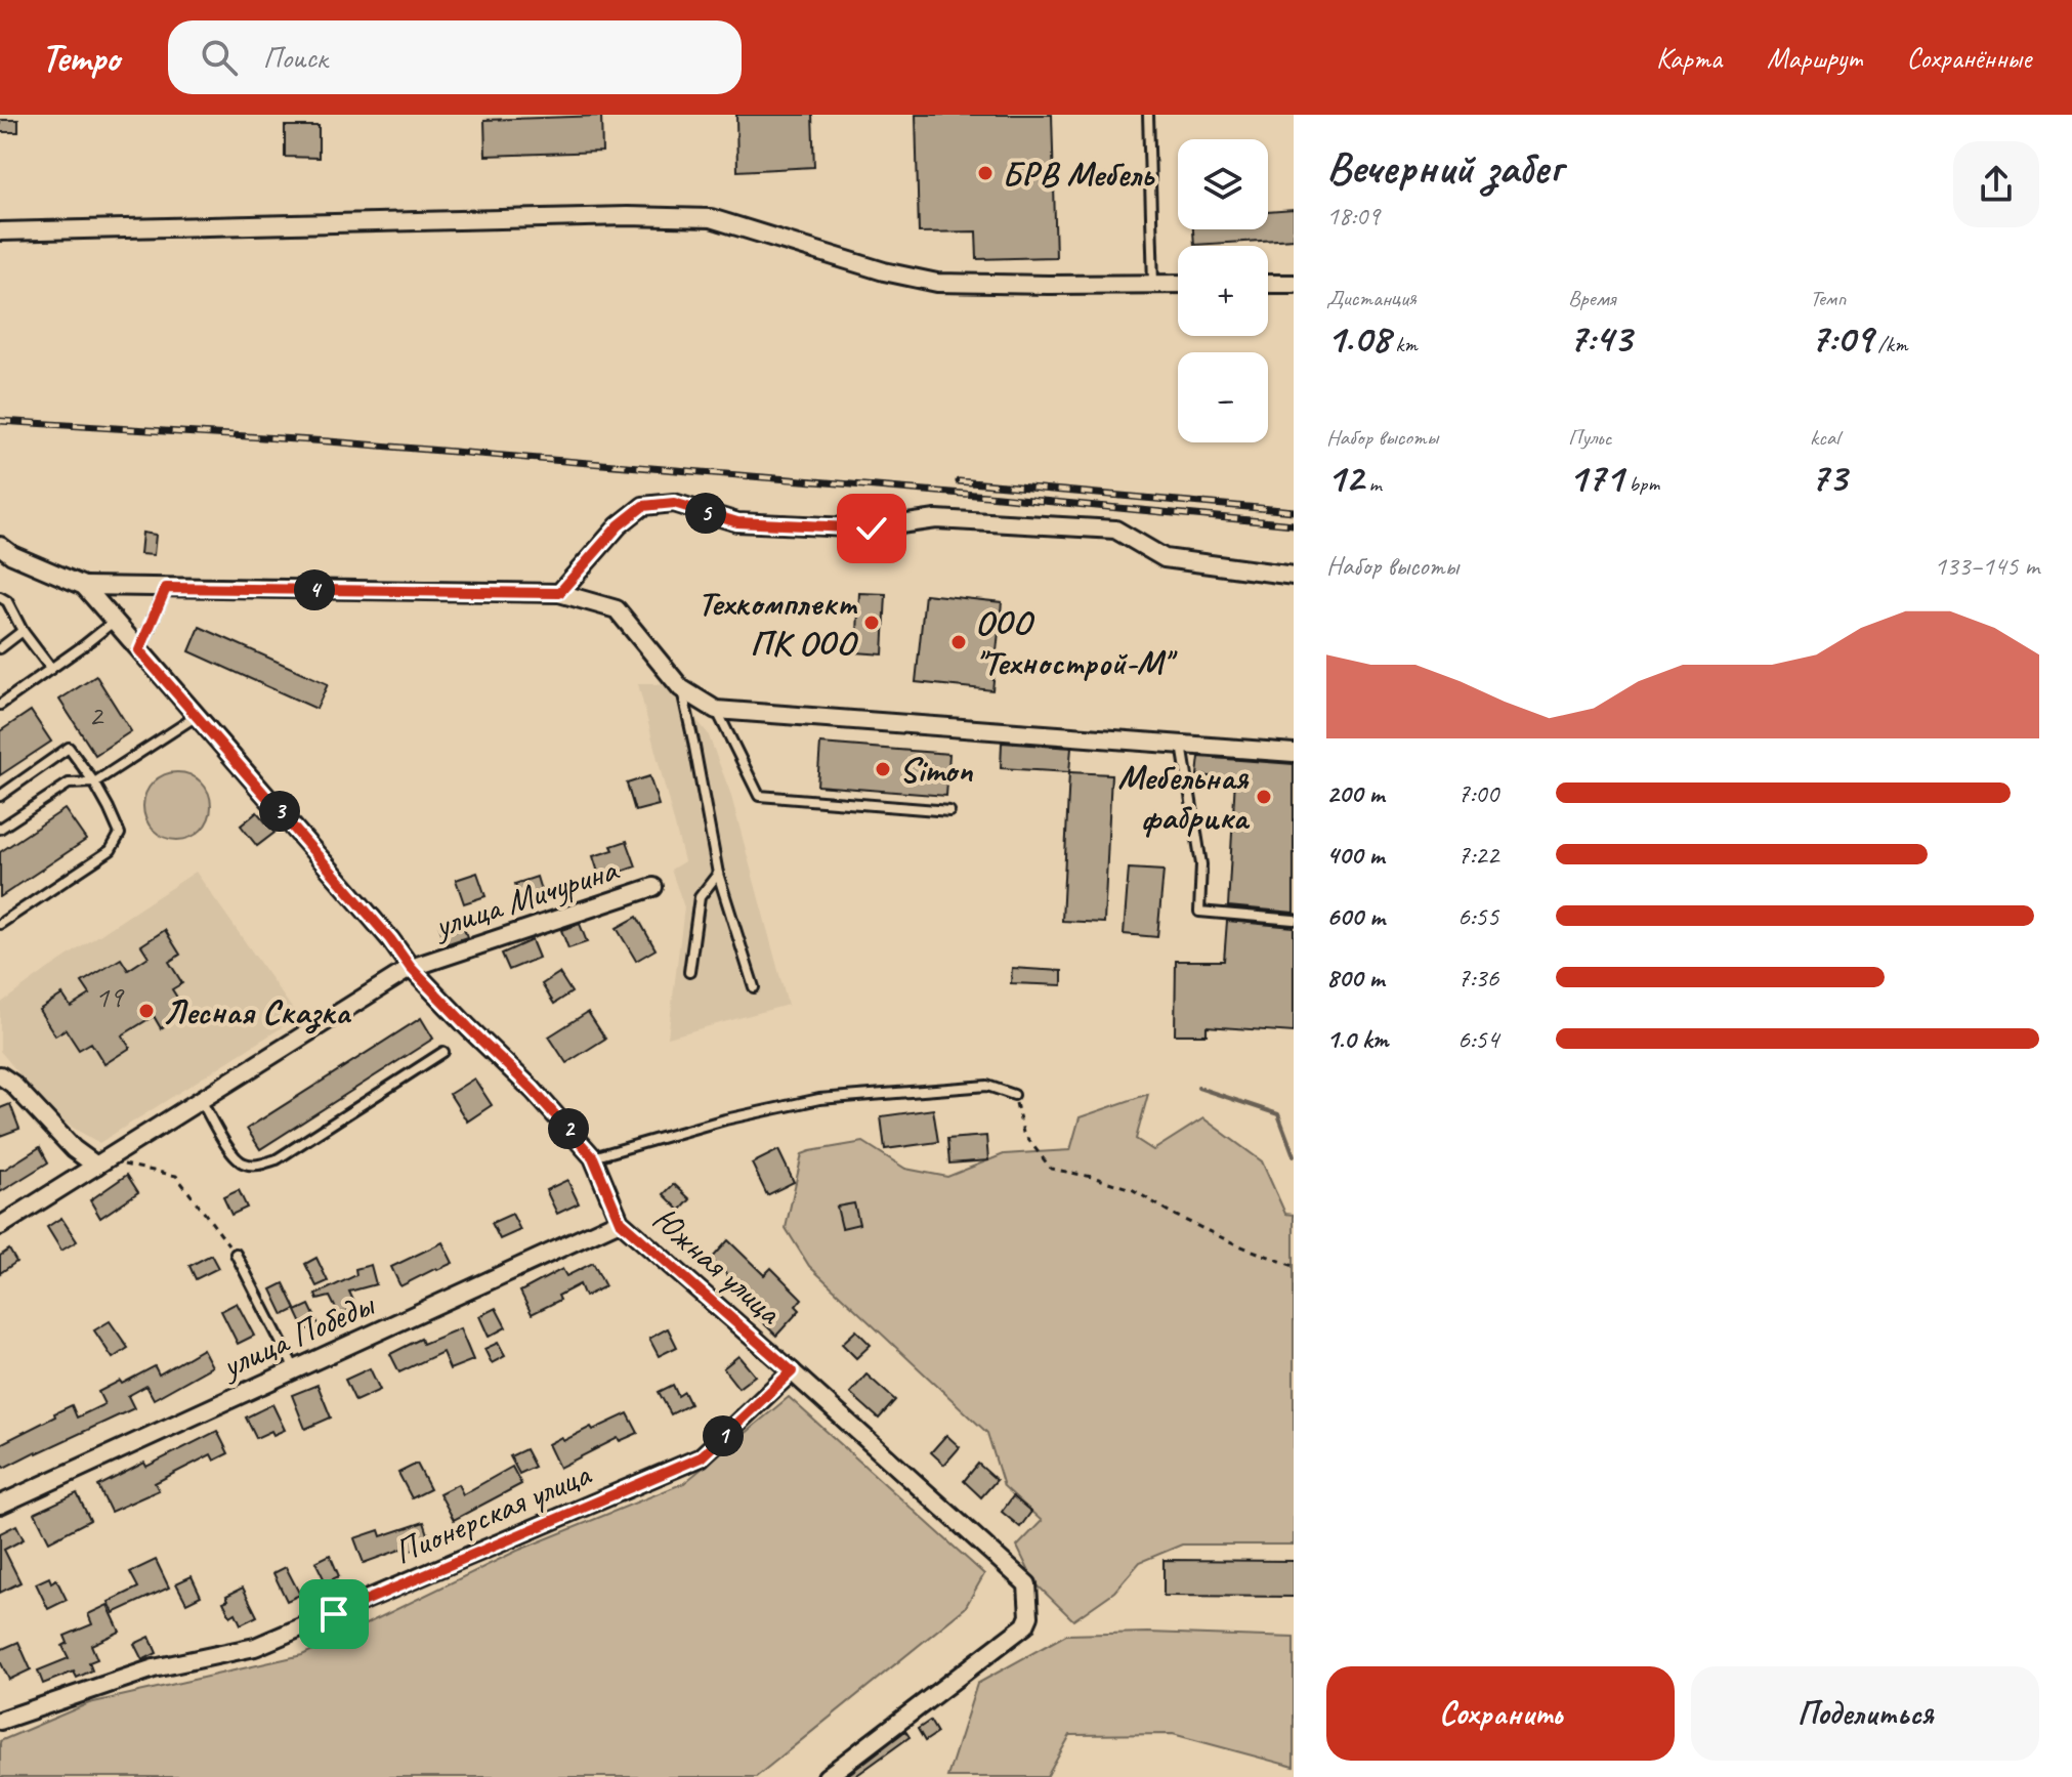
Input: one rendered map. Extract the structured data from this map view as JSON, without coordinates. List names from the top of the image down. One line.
{"streets":{"street":["улица Мичурина","Южная улица","улица Победы","Пионерская улица"]},"crossings":[["улица Мичурина","Южная улица"],["Южная улица","улица Победы"],["Южная улица","Пионерская улица"]],"places":["БРВ Мебель","Техкомплект ПК ООО","ООО \"Технострой-М\"","Simon","Мебельная фабрика","Лесная Сказка"],"house_numbers":["2","19"],"page":{"header":"Tempo","search":"Поиск","nav":["Карта","Маршрут","Сохранённые"],"heading":["Вечерний забег","18:09"],"map_buttons":["+","−"],"stats":[["Дистанция","1.08 km"],["Время","7:43"],["Темп","7:09 /km"],["Набор высоты","12 m"],["Пульс","171 bpm"],["kcal","73"]],"pins":["5","4","3","2","1"],"chart":["Набор высоты","133–145 m"],"list":[{"name":"200 m","note":"7:00"},{"name":"400 m","note":"7:22"},{"name":"600 m","note":"6:55"},{"name":"800 m","note":"7:36"},{"name":"1.0 km","note":"6:54"}],"buttons":["Сохранить","Поделиться"]}}
